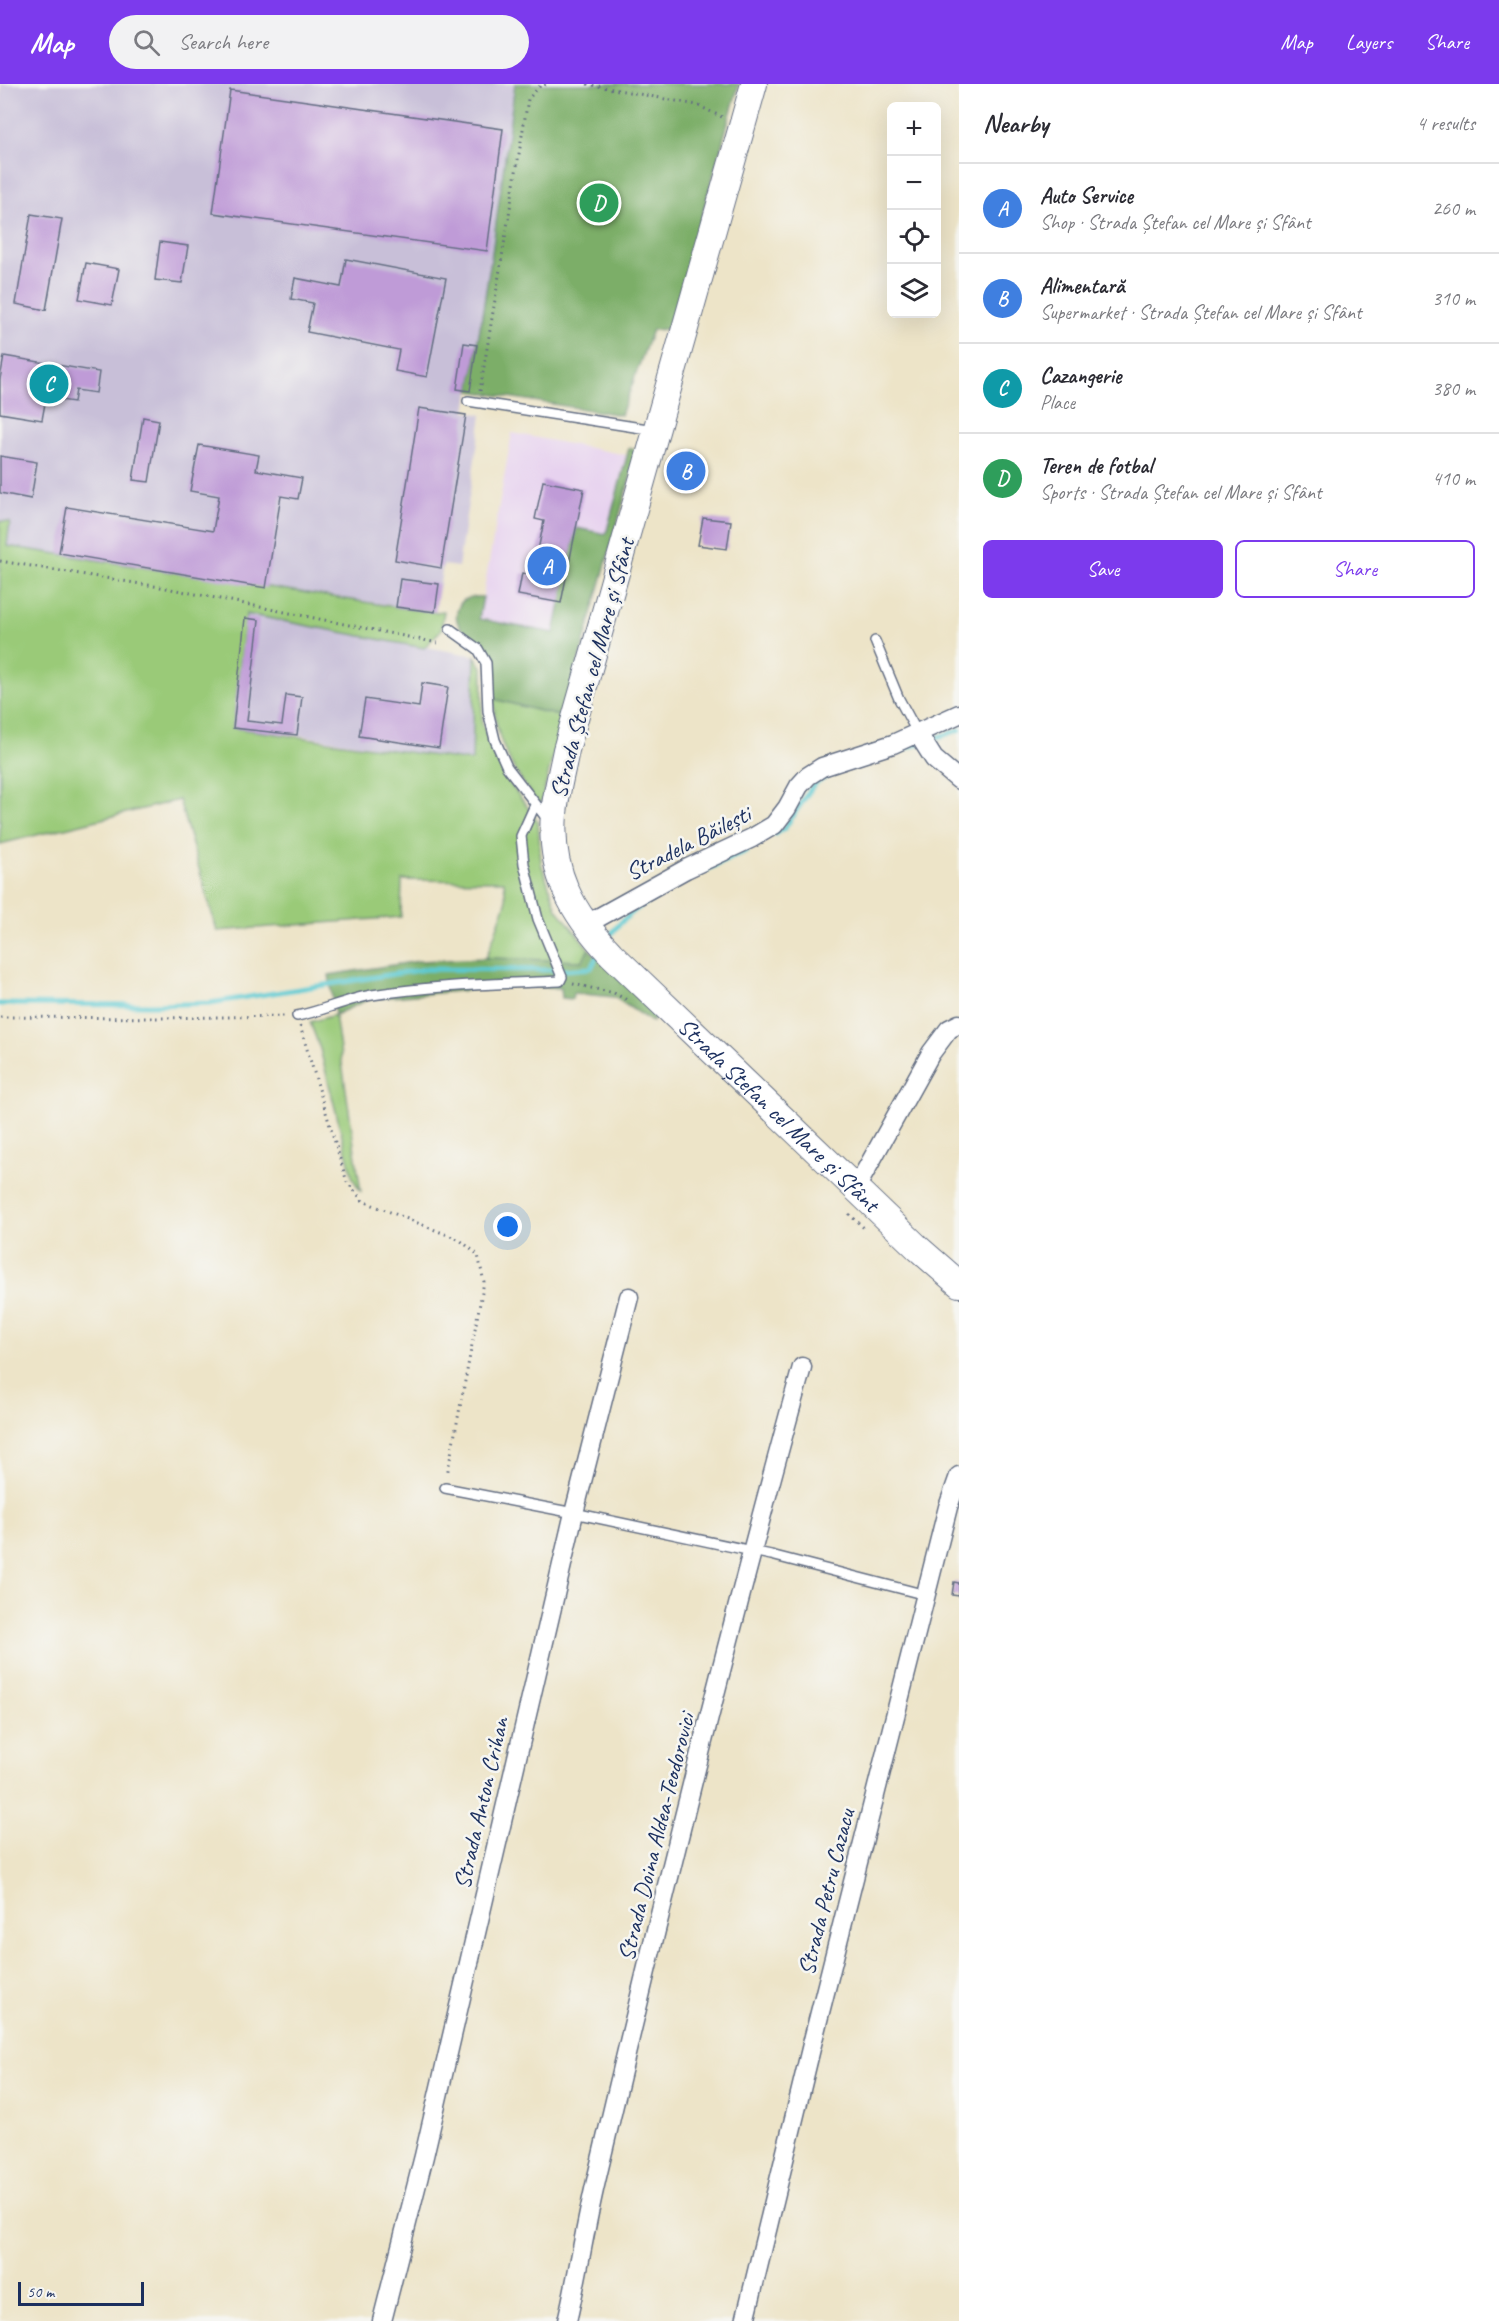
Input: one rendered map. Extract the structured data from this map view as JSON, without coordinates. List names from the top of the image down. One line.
{"streets":{"main road":["Strada Ștefan cel Mare și Sfânt"],"street":["Stradela Băilești","Strada Anton Crihan","Strada Doina Aldea-Teodorovici","Strada Petru Cazacu"]},"crossings":[["Strada Ștefan cel Mare și Sfânt","Stradela Băilești"]],"scale_bar":"50 m","page":{"header":"Map","search":"Search here","nav":["Map","Layers","Share"],"heading":["Nearby","4 results"],"map_buttons":["+","−"],"list":[{"mark":"A","name":"Auto Service","note":"Shop · Strada Ștefan cel Mare și Sfânt","value":"260 m"},{"mark":"B","name":"Alimentară","note":"Supermarket · Strada Ștefan cel Mare și Sfânt","value":"310 m"},{"mark":"C","name":"Cazangerie","note":"Place","value":"380 m"},{"mark":"D","name":"Teren de fotbal","note":"Sports · Strada Ștefan cel Mare și Sfânt","value":"410 m"}],"pins":["D","C","B","A"],"buttons":["Save","Share"],"scale":"50 m"}}
